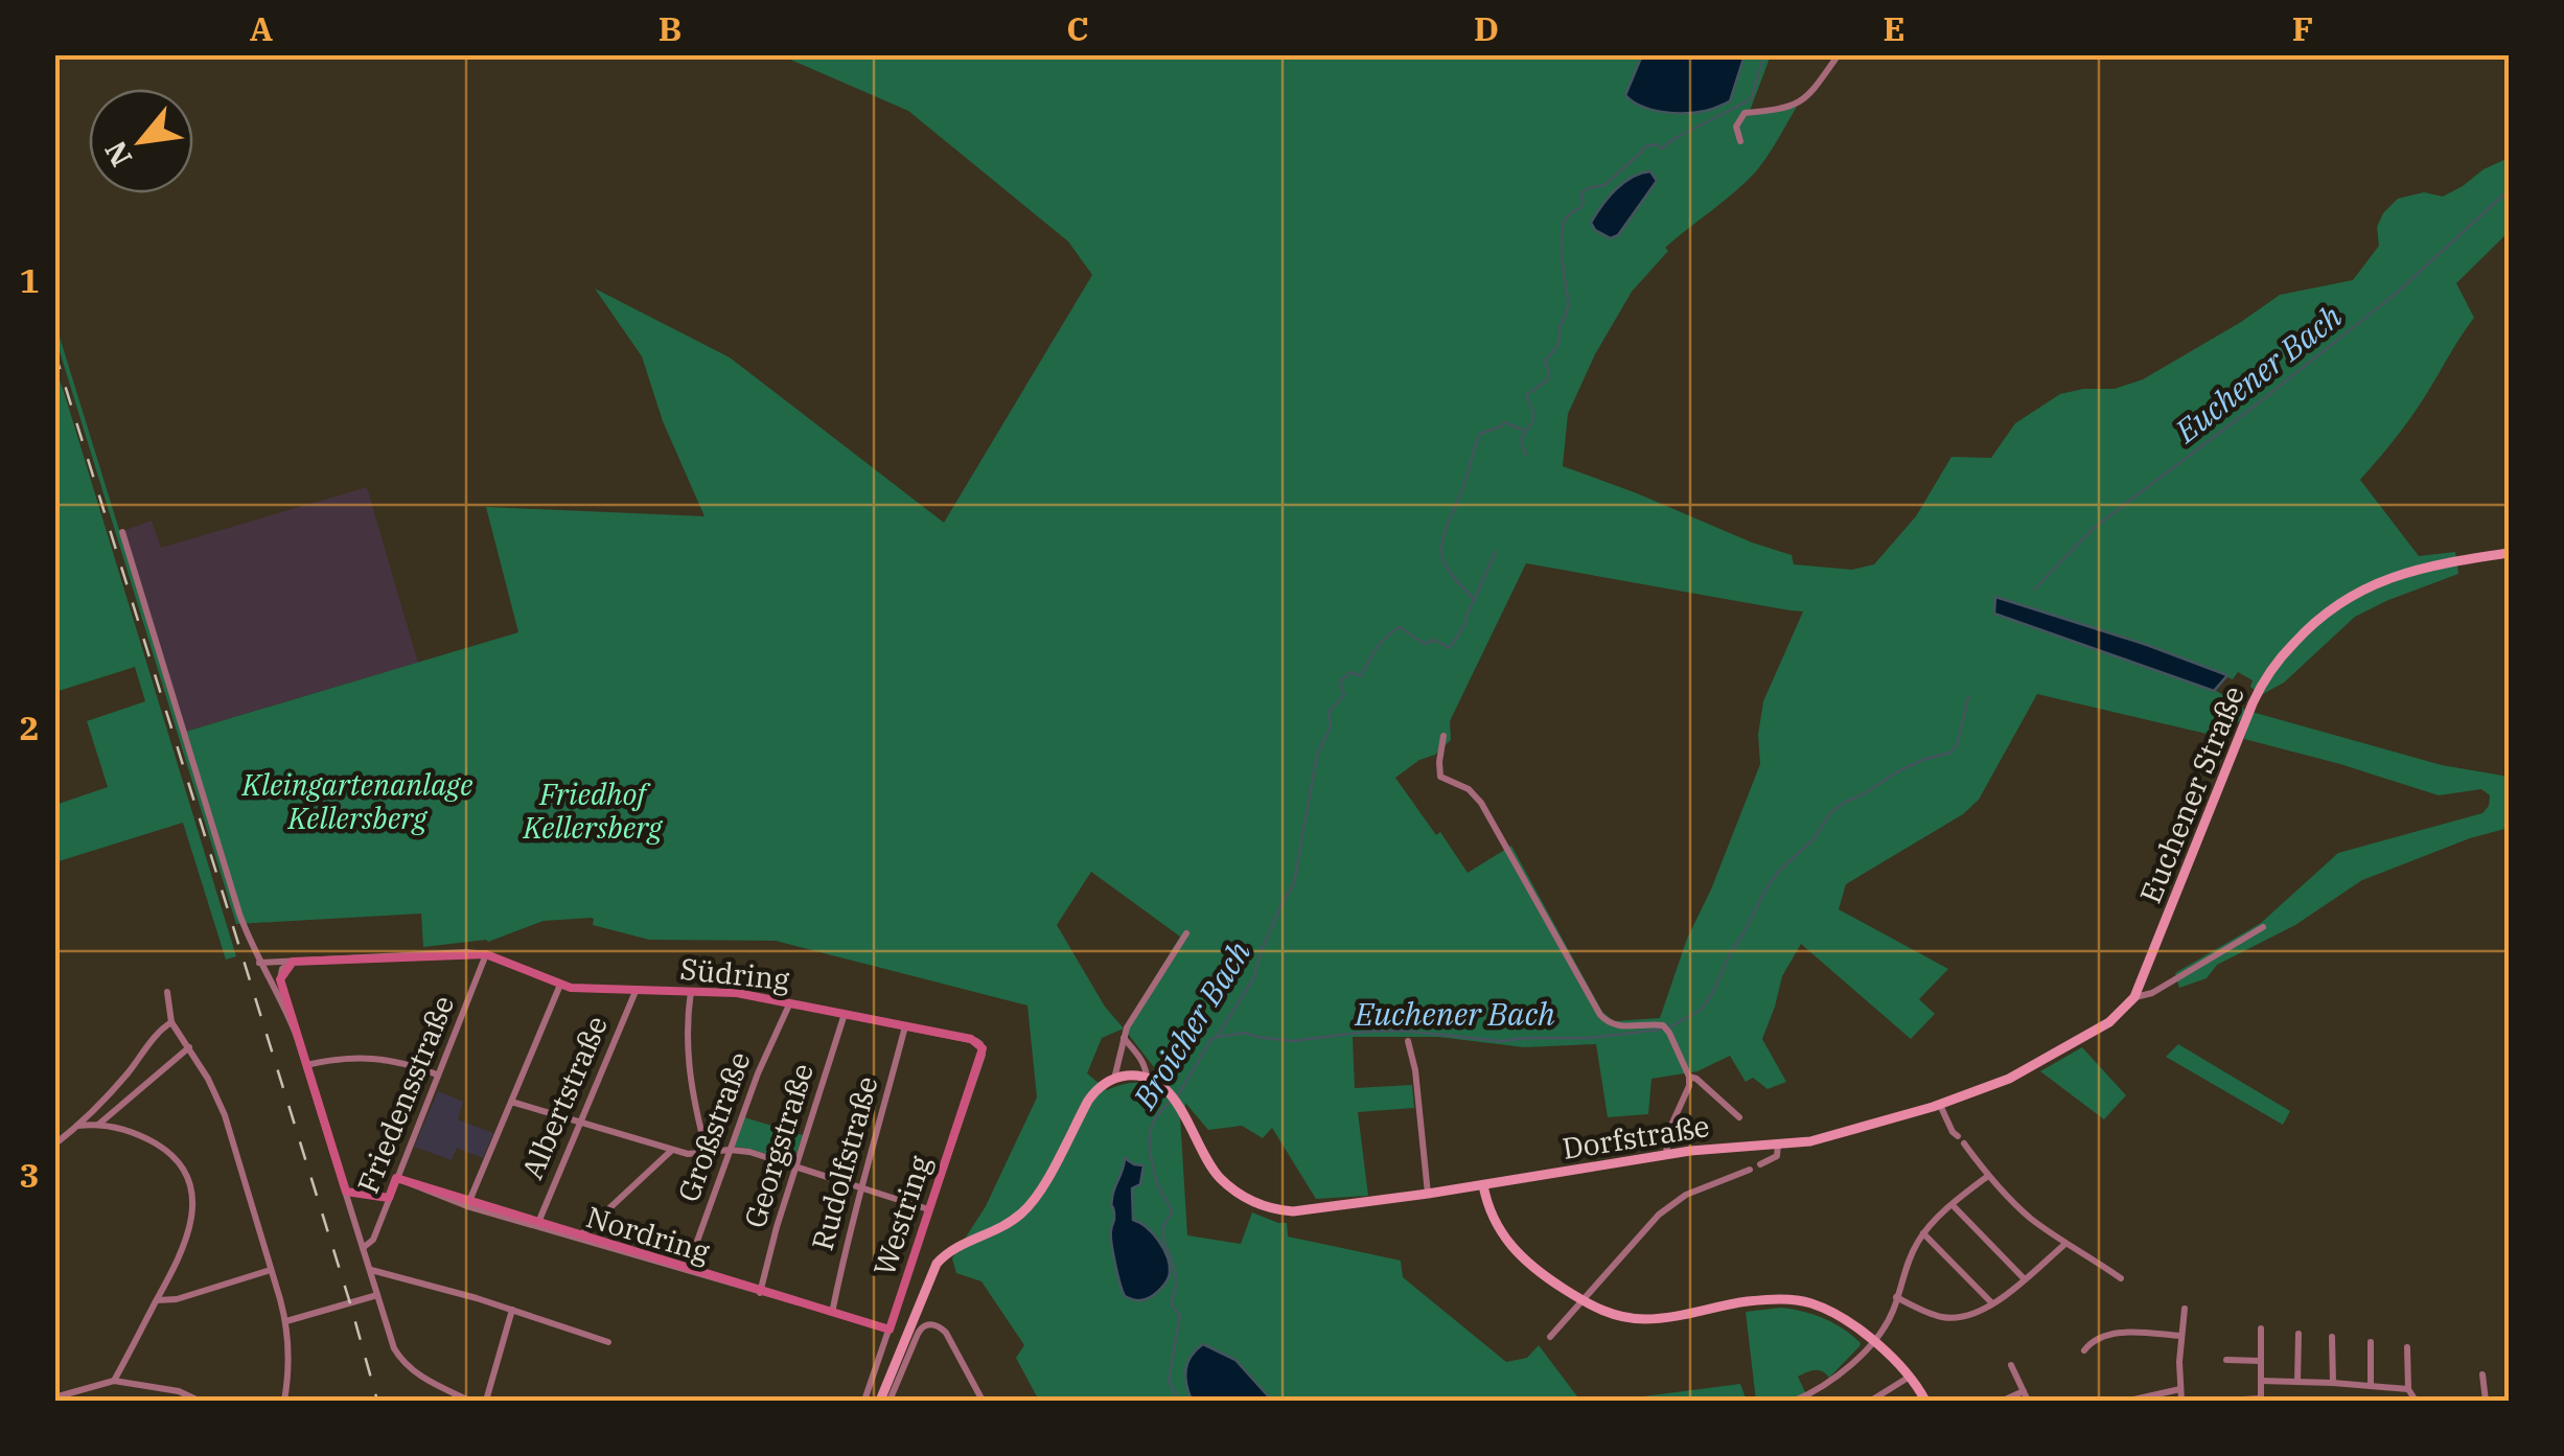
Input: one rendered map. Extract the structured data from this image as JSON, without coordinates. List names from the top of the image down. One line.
{"streets":{"main road":["Euchener Straße","Dorfstraße"],"street":["Südring","Friedensstraße","Albertstraße","Großstraße","Georgstraße","Rudolfstraße","Westring","Nordring"]},"crossings":[["Euchener Straße","Dorfstraße"],["Südring","Friedensstraße"],["Südring","Albertstraße"],["Südring","Großstraße"],["Südring","Georgstraße"],["Südring","Rudolfstraße"],["Südring","Westring"],["Friedensstraße","Nordring"],["Albertstraße","Nordring"],["Großstraße","Nordring"],["Georgstraße","Nordring"],["Rudolfstraße","Nordring"],["Westring","Nordring"]],"water":["Euchener Bach","Broicher Bach"],"parks":["Kleingartenanlage Kellersberg","Friedhof Kellersberg"],"north":"bottom left","grid":{"columns":["A","B","C","D","E","F"],"rows":["1","2","3"]}}
